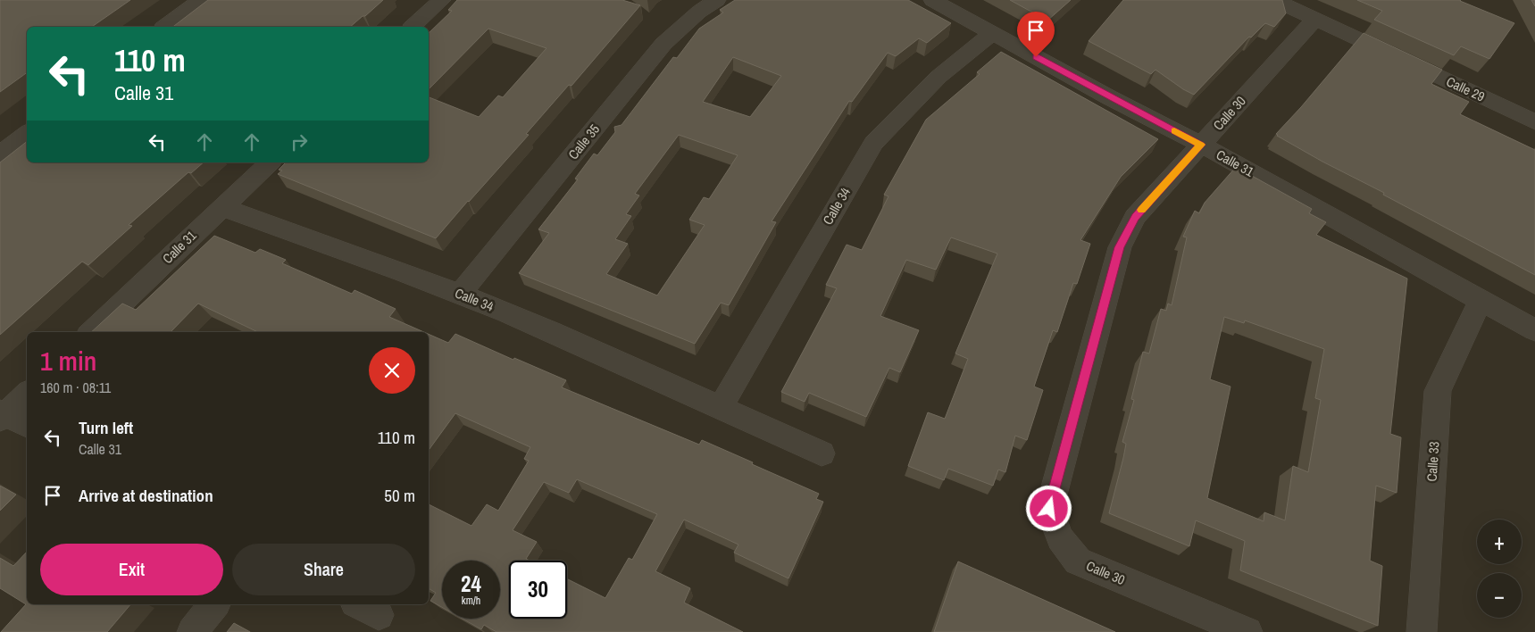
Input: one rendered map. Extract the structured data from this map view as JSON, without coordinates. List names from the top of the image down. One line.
{"streets":{"street":["Calle 29","Calle 30","Calle 35","Calle 31","Calle 34","Calle 33"]},"crossings":[["Calle 29","Calle 30"],["Calle 30","Calle 31"],["Calle 35","Calle 34"],["Calle 31","Calle 34"],["Calle 31","Calle 33"]],"page":{"turn":["110 m","Calle 31"],"heading":["1 min","160 m · 08:11"],"list":[{"name":"Turn left","note":"Calle 31","value":"110 m"},{"name":"Arrive at destination","value":"50 m"}],"map_buttons":["+","−"],"buttons":["Exit","Share"],"speed":"24 km/h","limit":"30"}}
